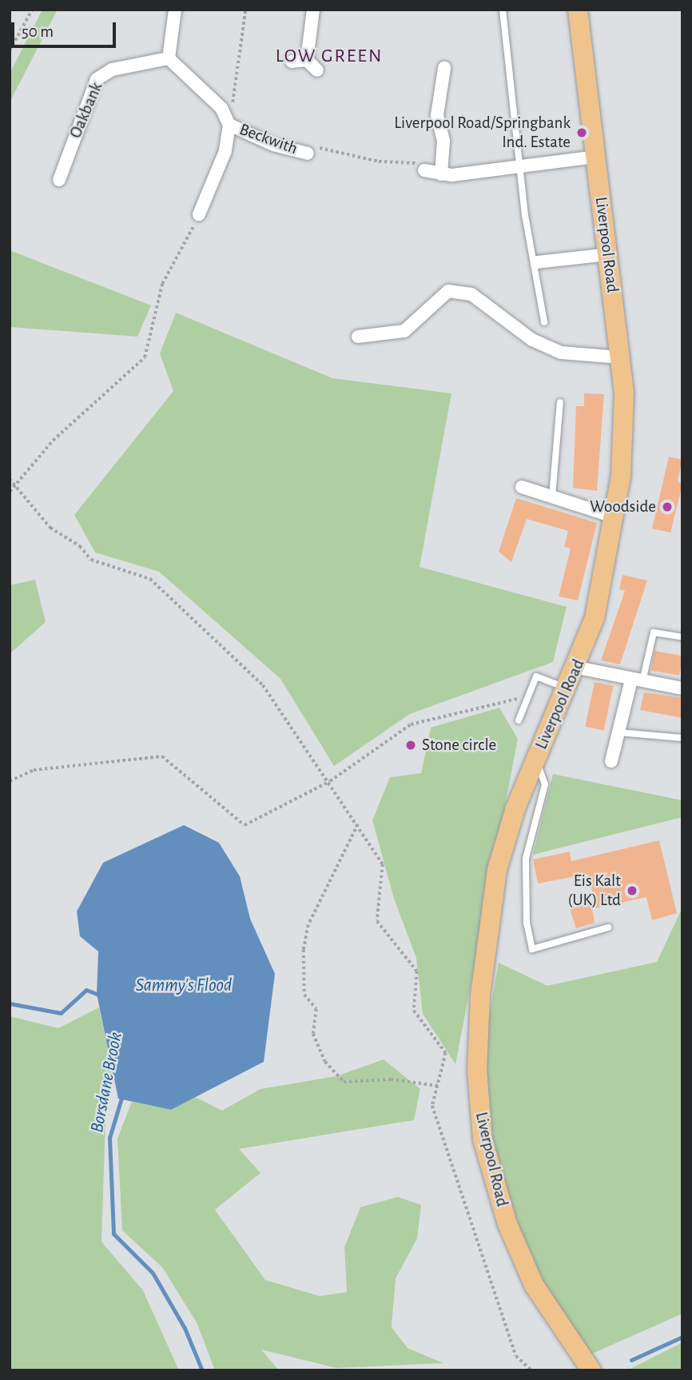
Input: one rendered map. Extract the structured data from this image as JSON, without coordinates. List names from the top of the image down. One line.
{"streets":{"main road":["Liverpool Road"],"street":["Oakbank","Beckwith"]},"districts":["LOW GREEN"],"water":["Sammy's Flood","Borsdane Brook"],"places":["Liverpool Road/Springbank Ind. Estate","Woodside","Stone circle","Eis Kalt (UK) Ltd"],"scale_bar":"50 m"}
